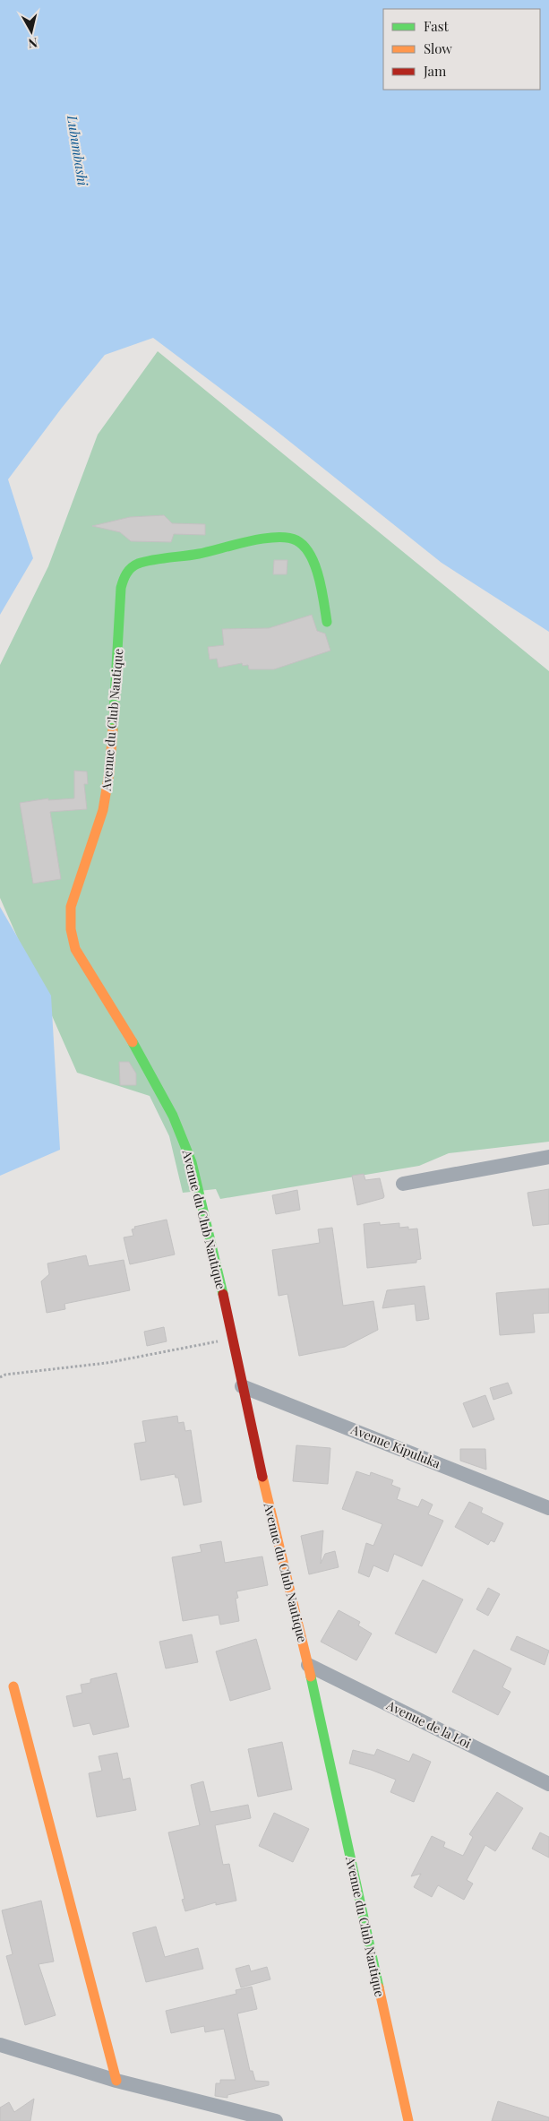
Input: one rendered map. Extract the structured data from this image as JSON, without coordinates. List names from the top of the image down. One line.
{"streets":{"street":["Avenue du Club Nautique","Avenue Kipuluka","Avenue de la Loi"]},"crossings":[["Avenue du Club Nautique","Avenue Kipuluka"],["Avenue du Club Nautique","Avenue de la Loi"]],"water":["Lubumbashi"],"legend":["Fast","Slow","Jam"],"north":"bottom"}
